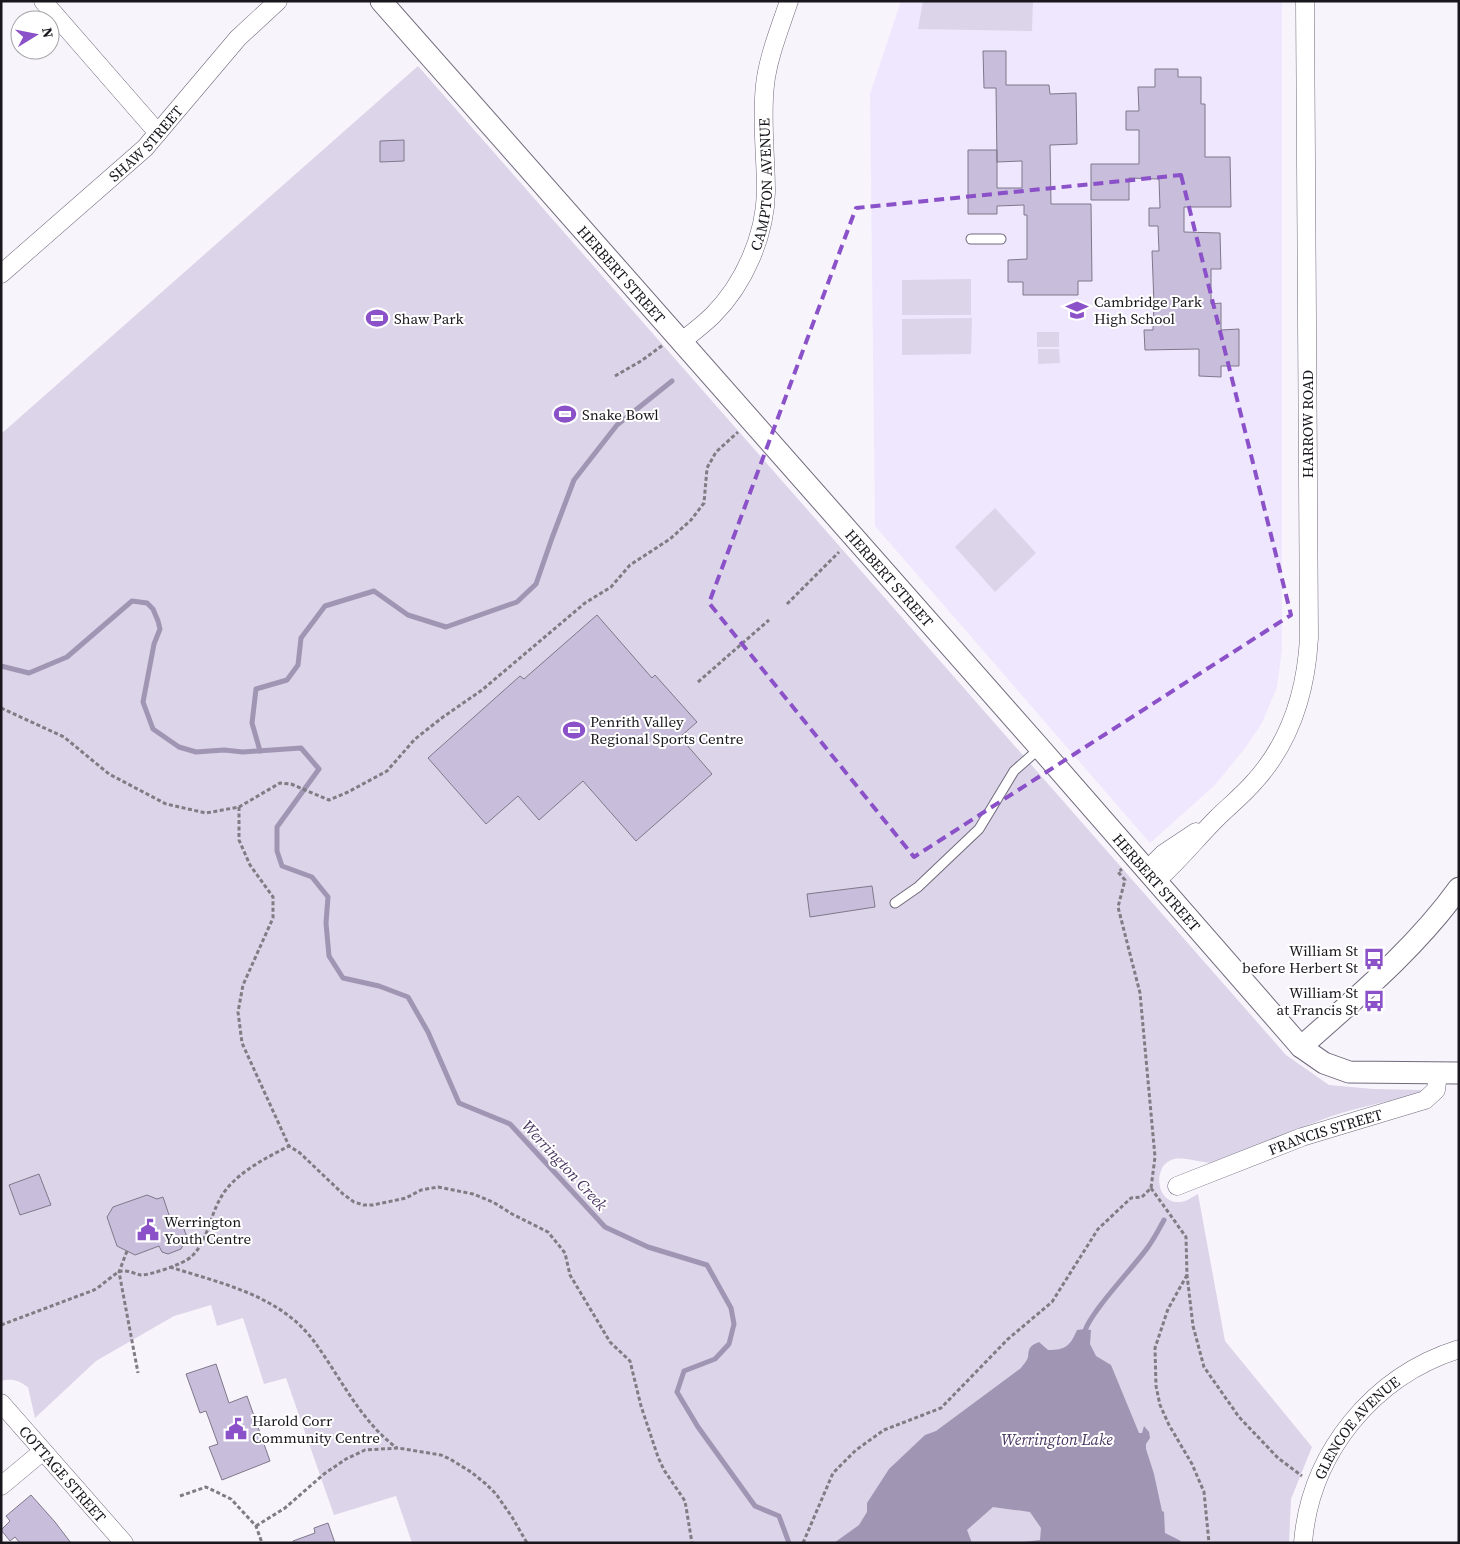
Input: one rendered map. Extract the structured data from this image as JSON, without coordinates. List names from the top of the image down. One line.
{"streets":{"street":["SHAW STREET","CAMPTON AVENUE","HERBERT STREET","HARROW ROAD","FRANCIS STREET","GLENCOE AVENUE","COTTAGE STREET"]},"crossings":[["CAMPTON AVENUE","HERBERT STREET"],["HERBERT STREET","HARROW ROAD"],["HERBERT STREET","FRANCIS STREET"]],"water":["Werrington Creek","Werrington Lake"],"places":{"school or university":["Cambridge Park High School"],"sports":["Shaw Park","Snake Bowl","Penrith Valley Regional Sports Centre"],"bus stop":["William St before Herbert St","William St at Francis St"],"public building":["Werrington Youth Centre","Harold Corr Community Centre"]},"north":"right"}
